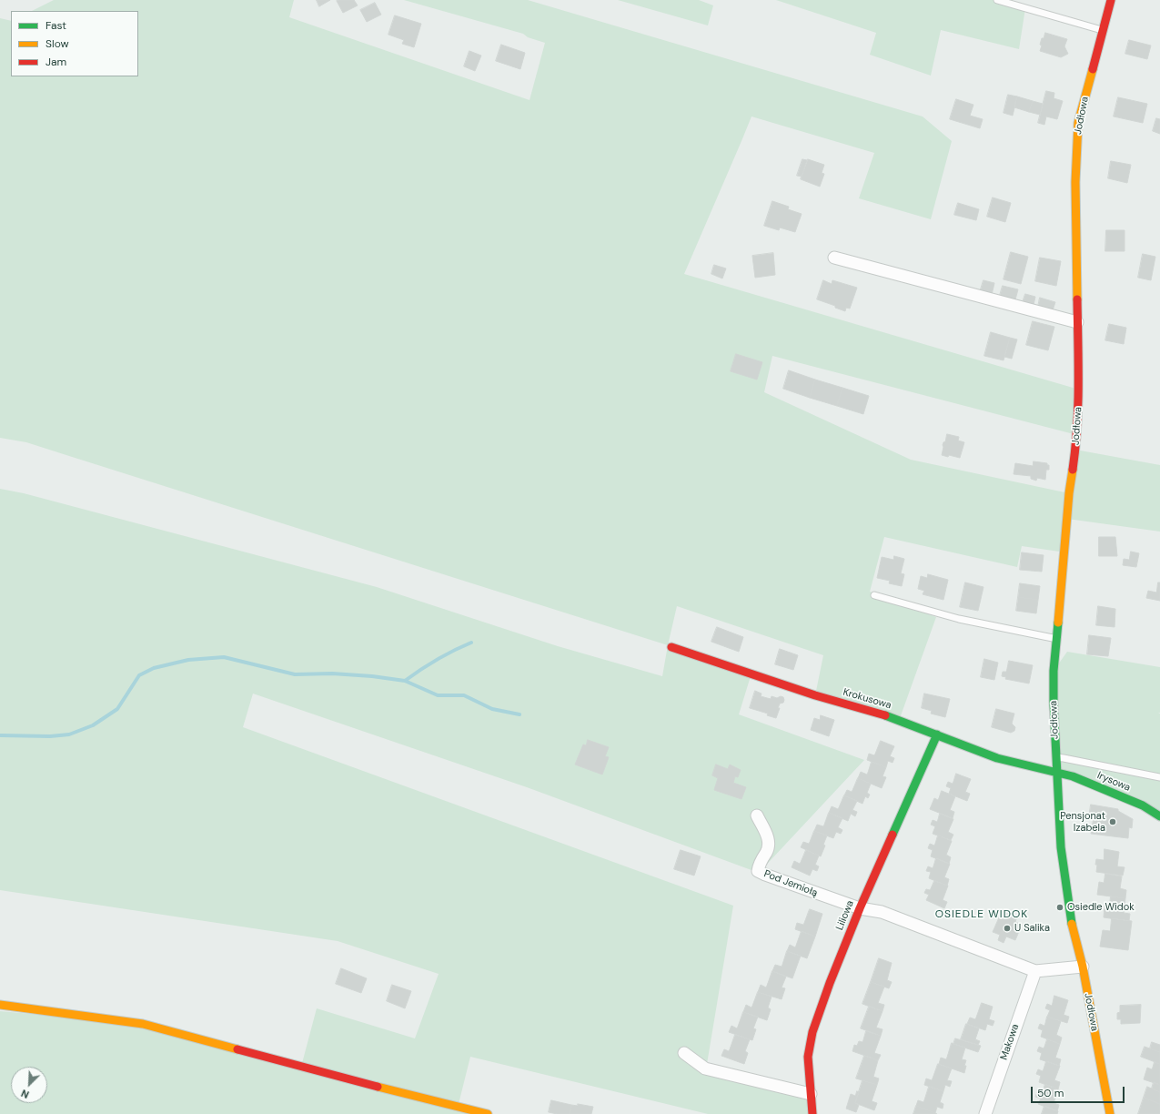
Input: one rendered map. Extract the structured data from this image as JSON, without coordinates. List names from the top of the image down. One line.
{"streets":{"street":["Jodłowa","Krokusowa","Irysowa","Pod Jemiołą","Liliowa","Makowa"]},"crossings":[["Jodłowa","Krokusowa"],["Jodłowa","Irysowa"],["Krokusowa","Irysowa"],["Krokusowa","Liliowa"],["Pod Jemiołą","Liliowa"]],"districts":["OSIEDLE WIDOK"],"places":["Pensjonat Izabela","Osiedle Widok","U Salika"],"legend":["Fast","Slow","Jam"],"scale_bar":"50 m","north":"bottom left"}
